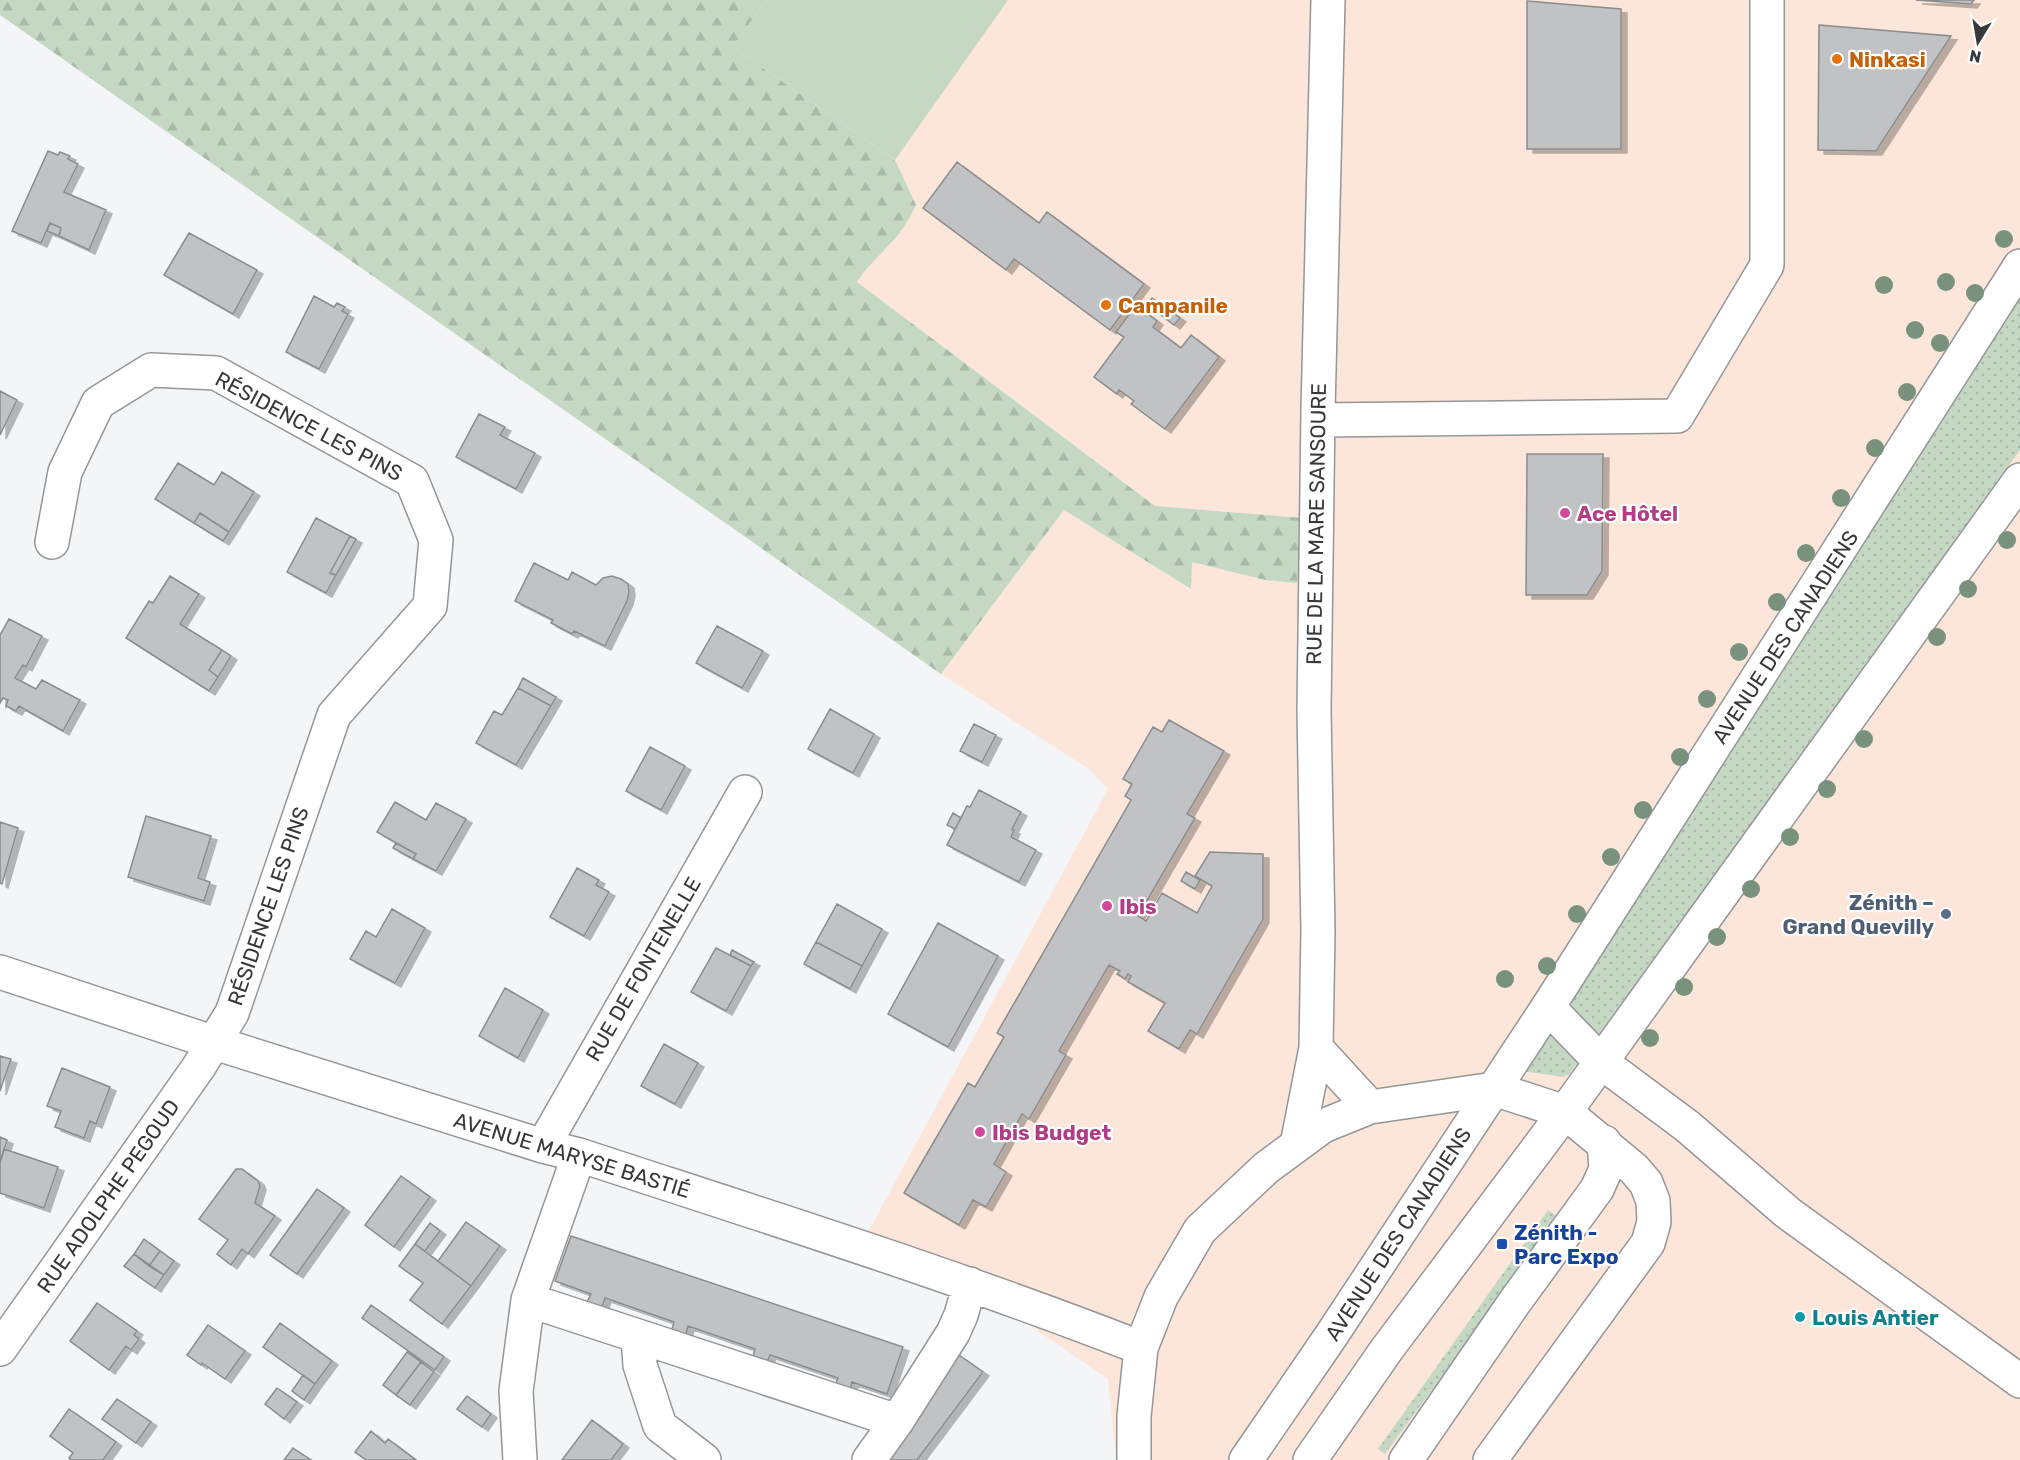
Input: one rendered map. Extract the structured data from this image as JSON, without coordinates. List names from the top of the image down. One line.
{"streets":{"street":["RÉSIDENCE LES PINS","RUE DE LA MARE SANSOURE","AVENUE DES CANADIENS","RUE DE FONTENELLE","AVENUE MARYSE BASTIÉ","RUE ADOLPHE PEGOUD"]},"crossings":[["RÉSIDENCE LES PINS","AVENUE MARYSE BASTIÉ"],["RÉSIDENCE LES PINS","RUE ADOLPHE PEGOUD"],["RUE DE FONTENELLE","AVENUE MARYSE BASTIÉ"],["AVENUE MARYSE BASTIÉ","RUE ADOLPHE PEGOUD"]],"places":{"other":["Ninkasi","Campanile","Ace Hôtel","Ibis","Zénith – Grand Quevilly","Ibis Budget","Louis Antier"],"transit":["Zénith - Parc Expo"]},"north":"bottom"}
